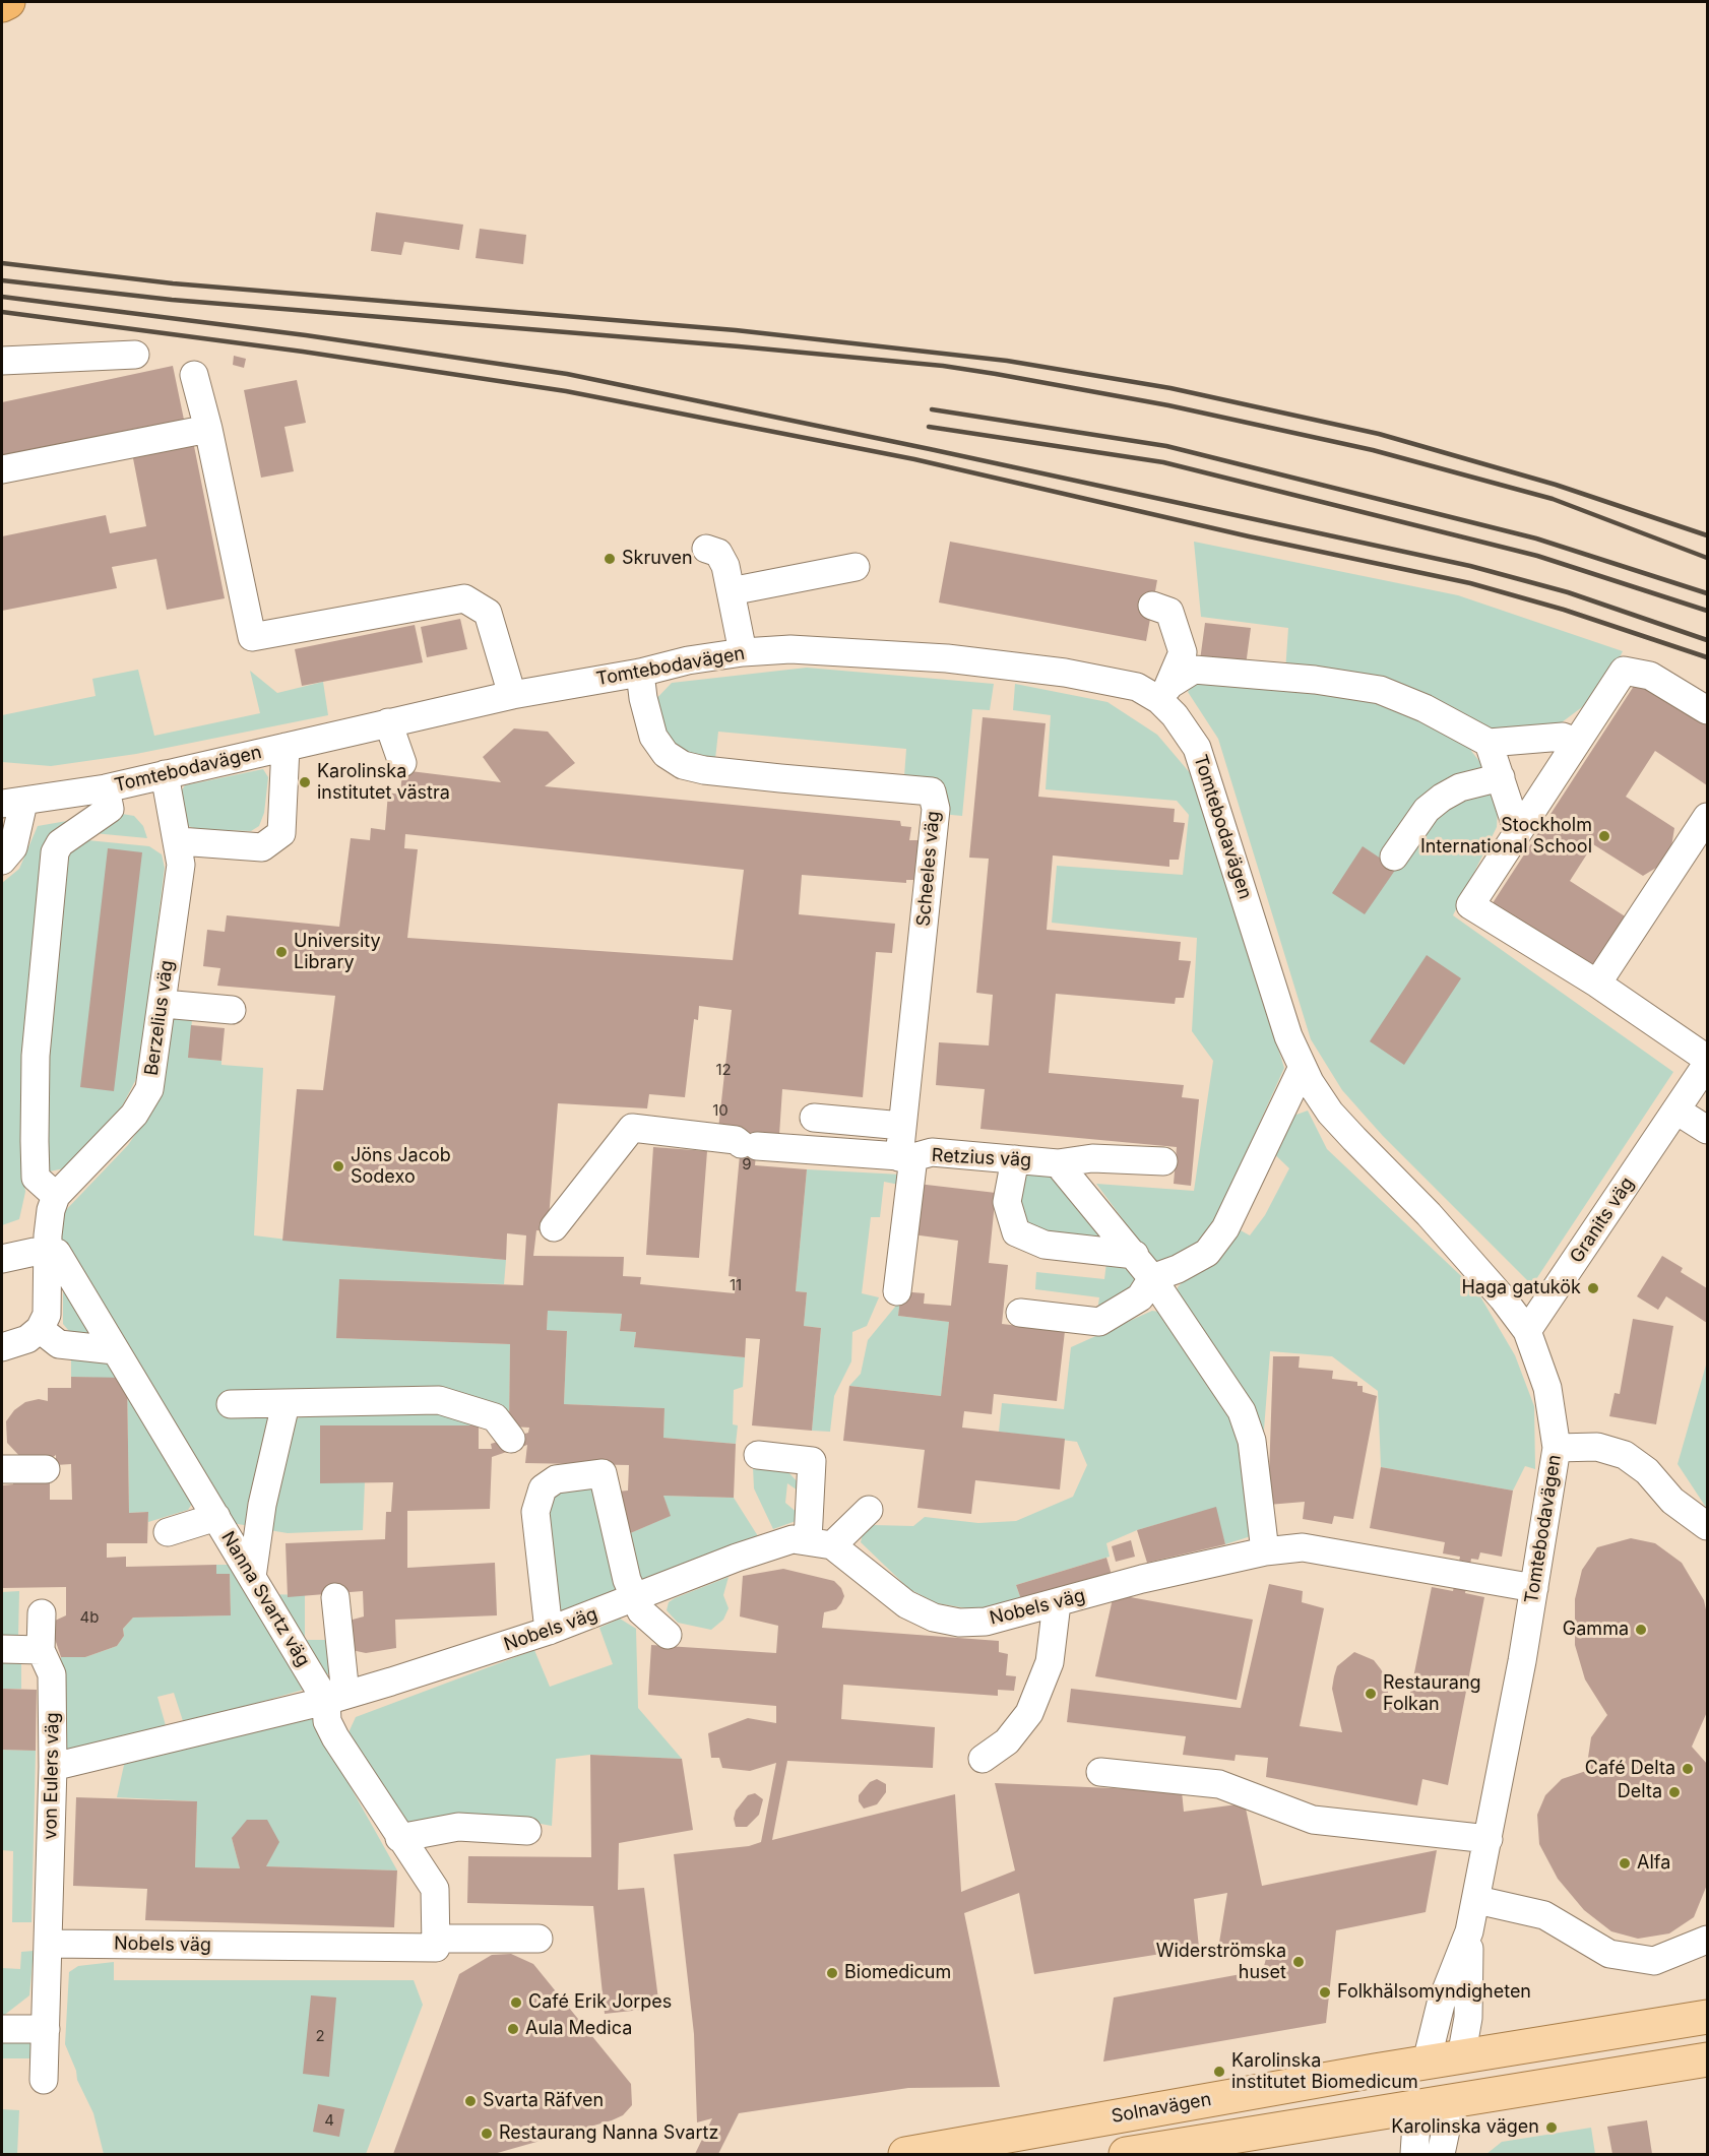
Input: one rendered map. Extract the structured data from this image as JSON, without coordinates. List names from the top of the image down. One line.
{"streets":{"main road":["Solnavägen"],"street":["Tomtebodavägen","Scheeles väg","Berzelius väg","Retzius väg","Granits väg","Nanna Svartz väg","Nobels väg","von Eulers väg"]},"crossings":[["Tomtebodavägen","Scheeles väg"],["Tomtebodavägen","Berzelius väg"],["Tomtebodavägen","Granits väg"],["Tomtebodavägen","Nobels väg"],["Tomtebodavägen","Solnavägen"],["Scheeles väg","Retzius väg"],["Retzius väg","Nobels väg"],["Nanna Svartz väg","Nobels väg"],["Nobels väg","von Eulers väg"]],"places":["Skruven","Karolinska institutet västra","Stockholm International School","University Library","Jöns Jacob Sodexo","Haga gatukök","Gamma","Restaurang Folkan","Café Delta","Delta","Alfa","Widerströmska huset","Biomedicum","Folkhälsomyndigheten","Café Erik Jorpes","Aula Medica","Karolinska institutet Biomedicum","Svarta Räfven","Karolinska vägen","Restaurang Nanna Svartz"],"house_numbers":["12","10","9","11","4b","2","4"]}
